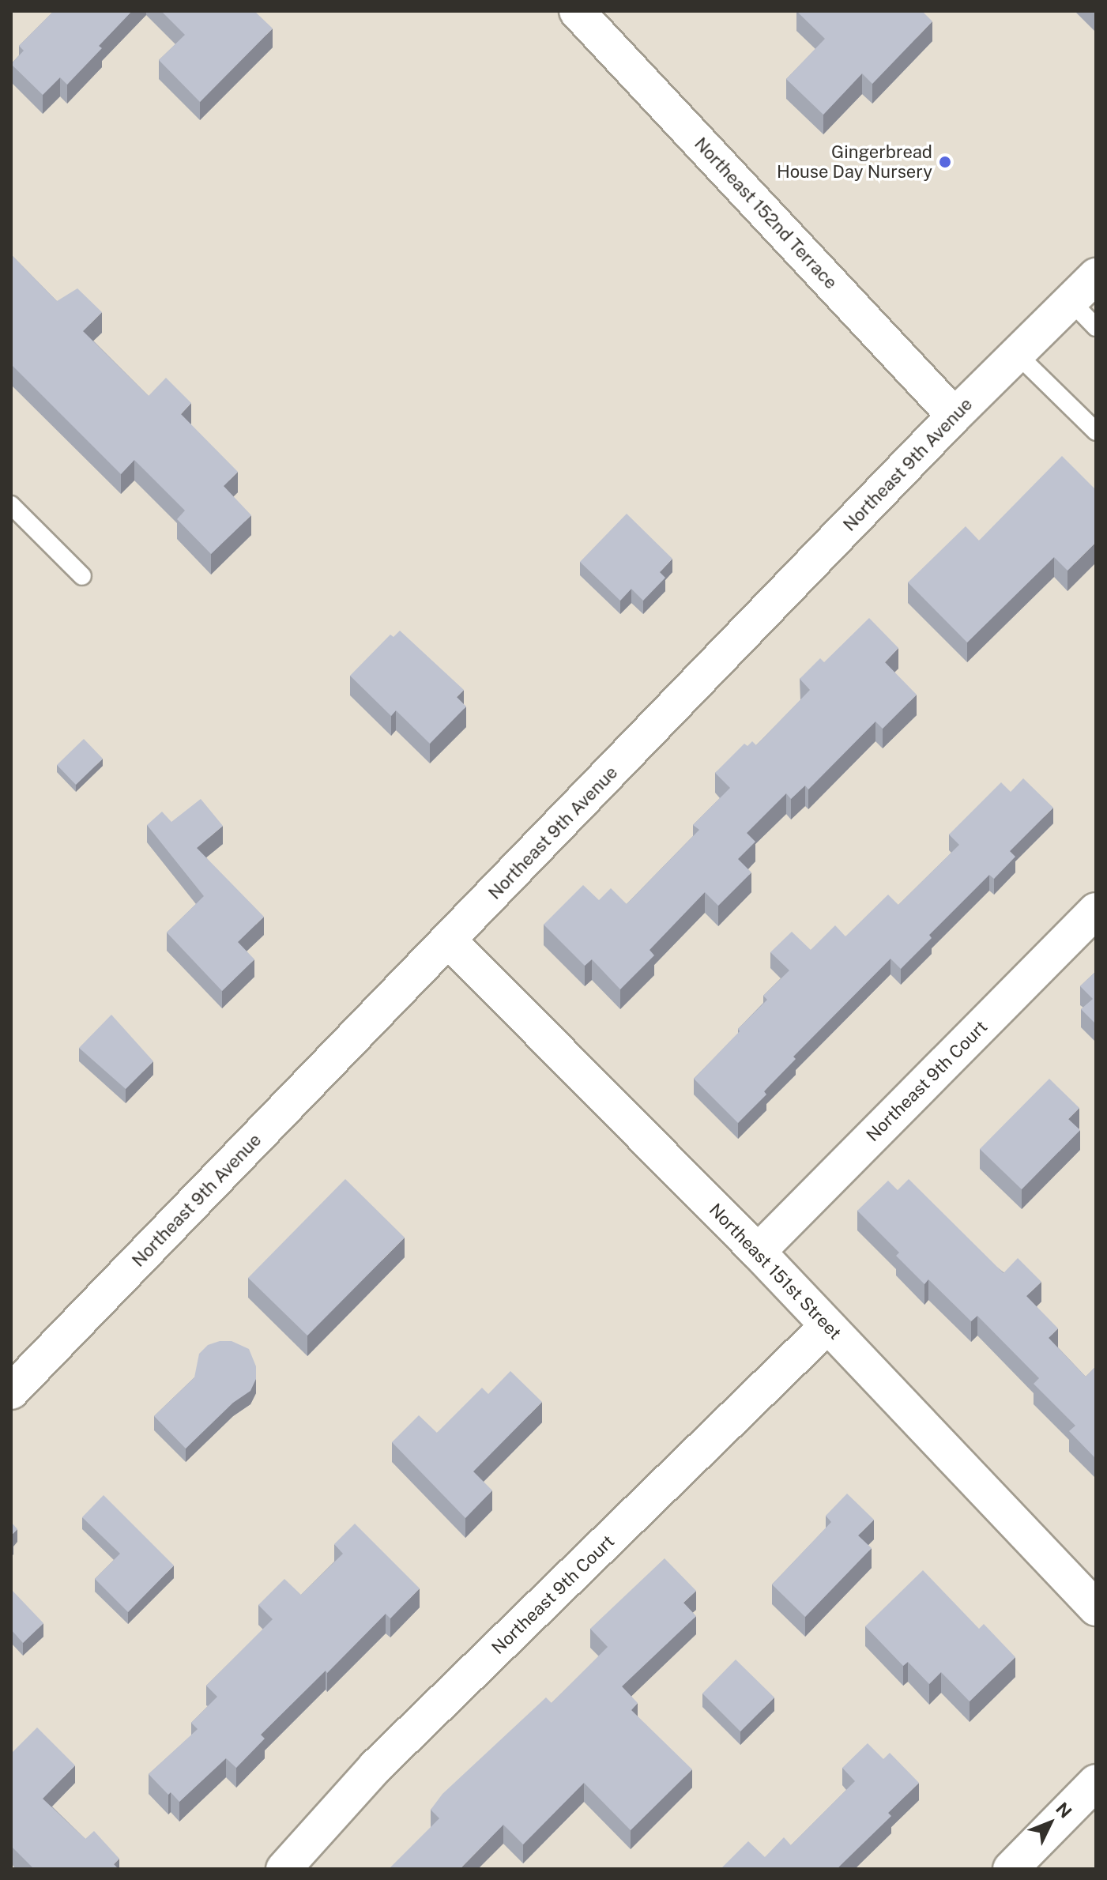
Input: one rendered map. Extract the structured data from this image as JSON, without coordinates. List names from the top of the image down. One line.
{"streets":{"street":["Northeast 152nd Terrace","Northeast 9th Avenue","Northeast 9th Court","Northeast 151st Street"]},"crossings":[["Northeast 152nd Terrace","Northeast 9th Avenue"],["Northeast 9th Avenue","Northeast 151st Street"],["Northeast 9th Court","Northeast 151st Street"]],"places":["Gingerbread House Day Nursery"],"north":"top right"}
